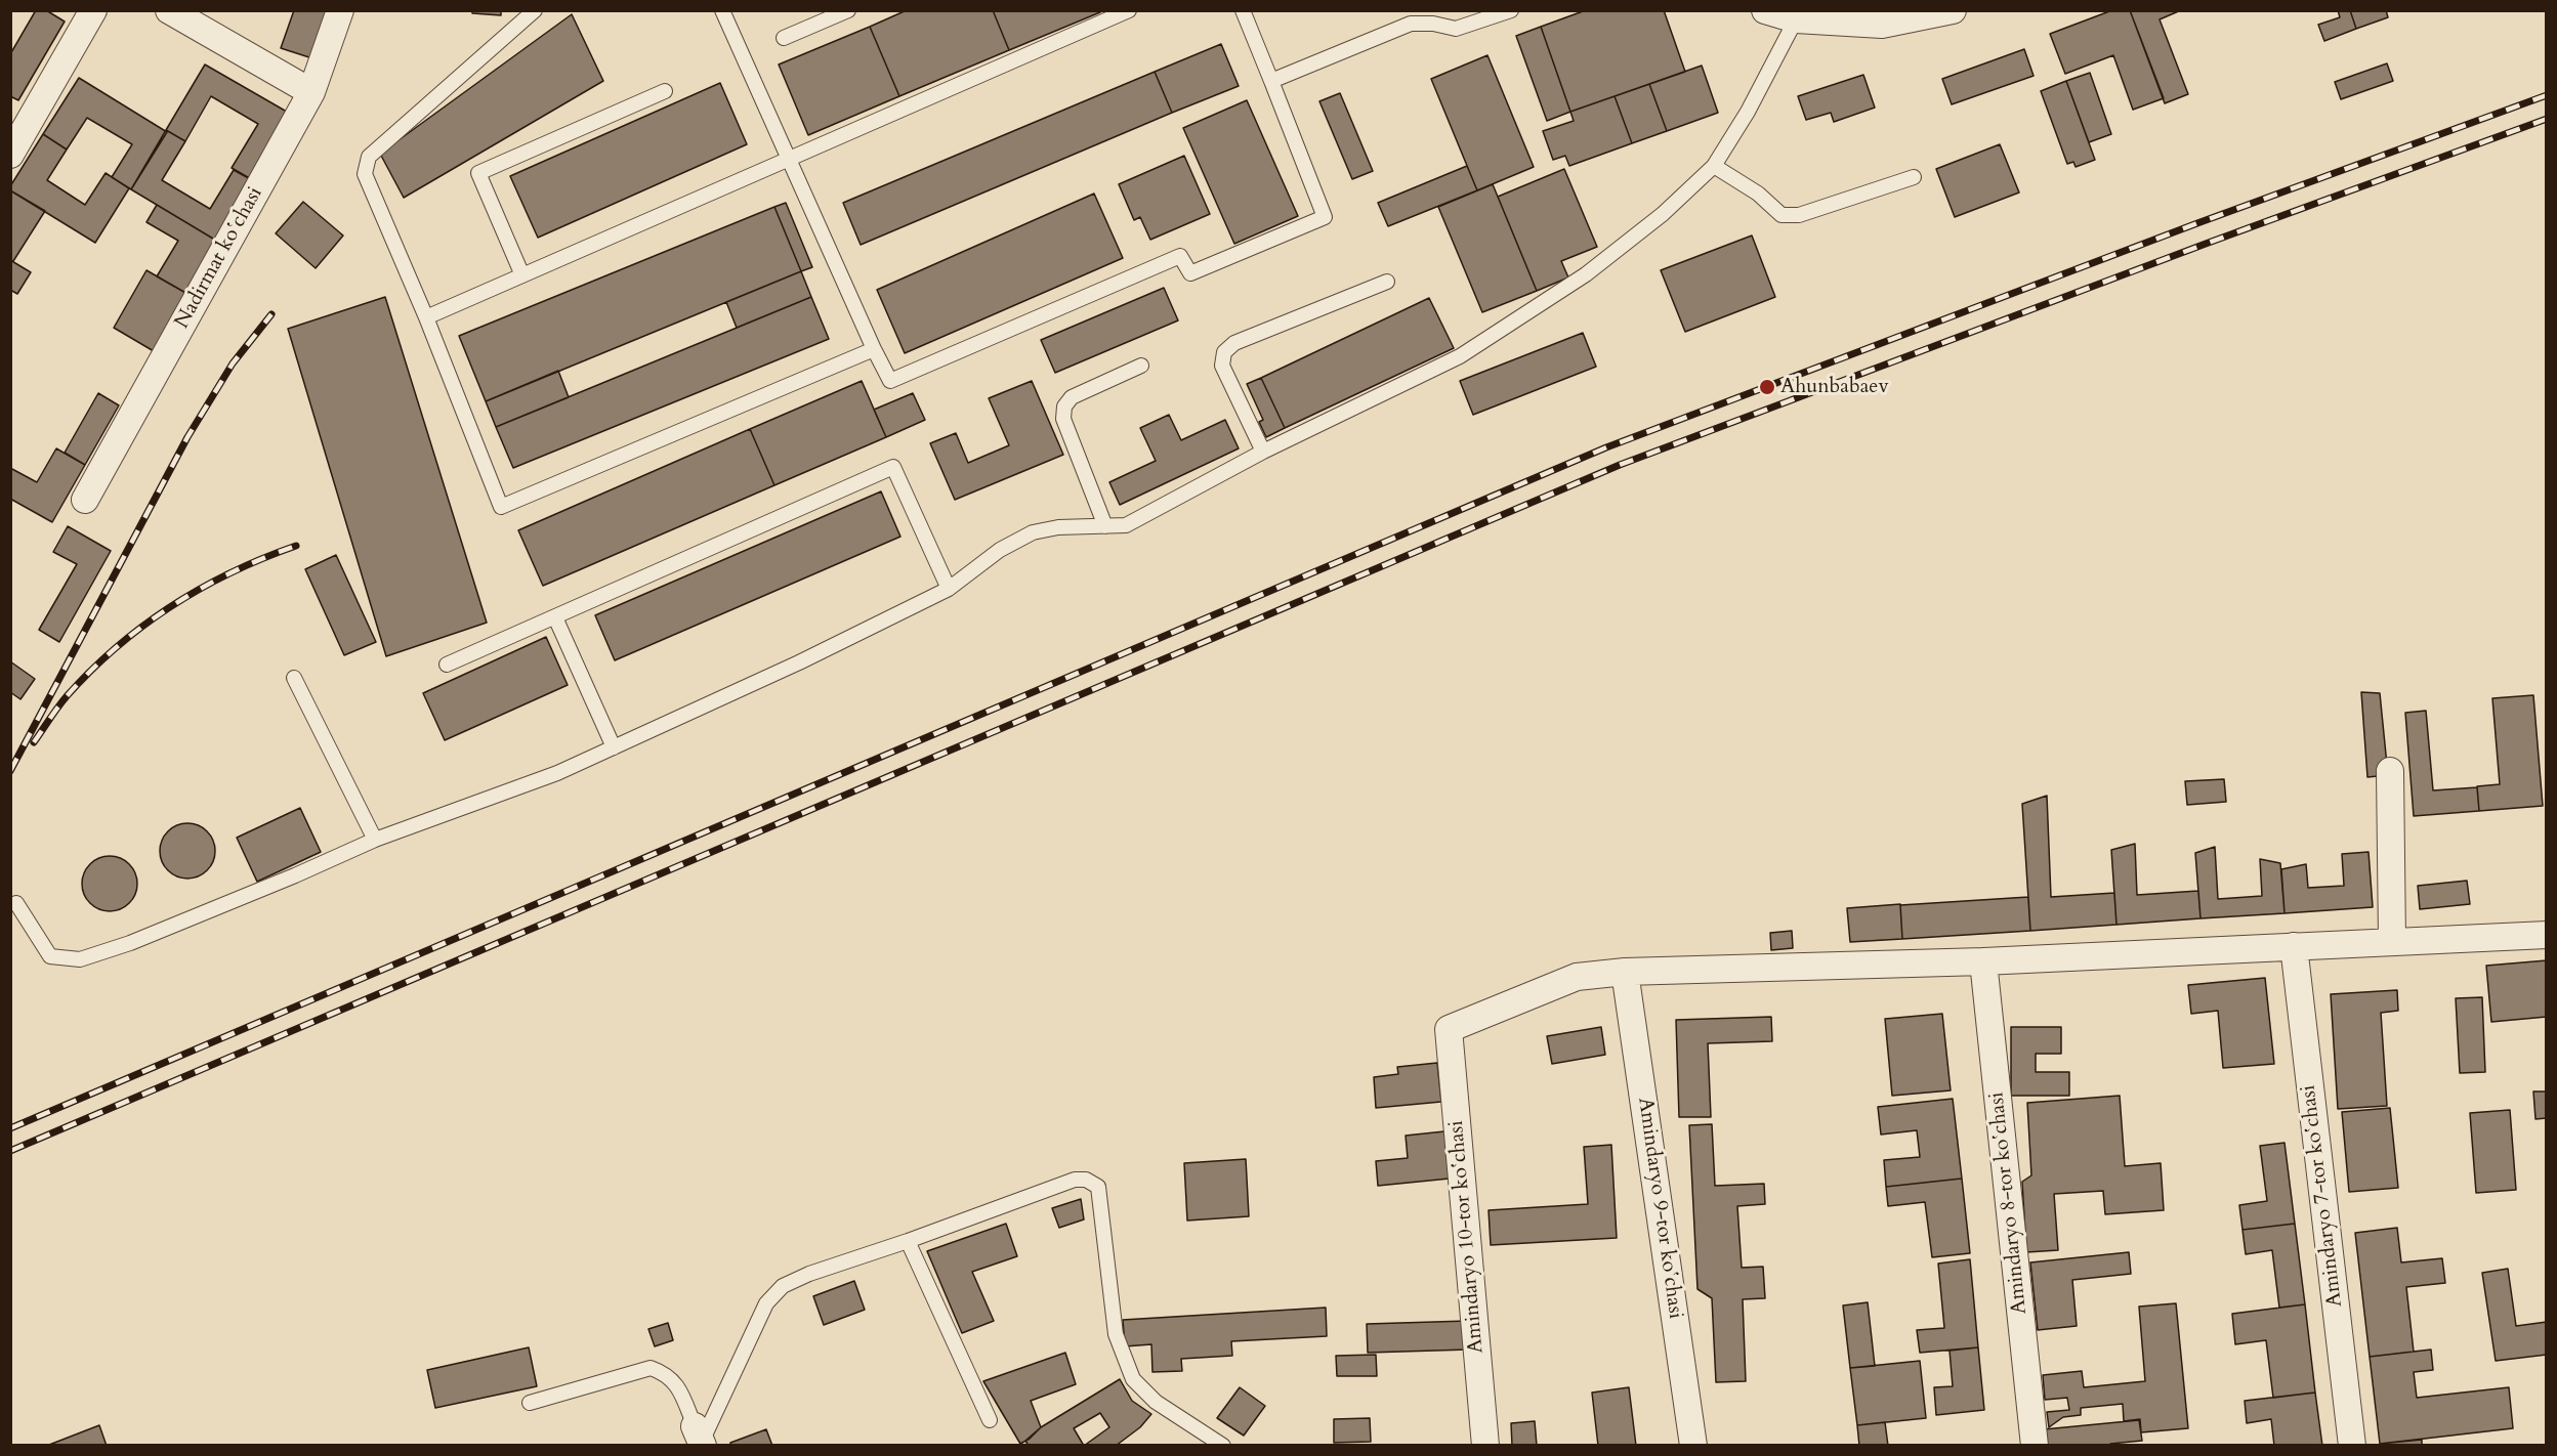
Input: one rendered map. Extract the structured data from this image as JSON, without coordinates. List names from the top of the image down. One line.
{"streets":{"street":["Nadirmat koʻchasi","Amindaryo 7-tor koʻchasi","Amindaryo 8-tor koʻchasi","Amindaryo 9-tor koʻchasi","Amindaryo 10-tor koʻchasi"]},"crossings":[["Amindaryo 9-tor koʻchasi","Amindaryo 10-tor koʻchasi"]],"places":["Ahunbabaev"]}
